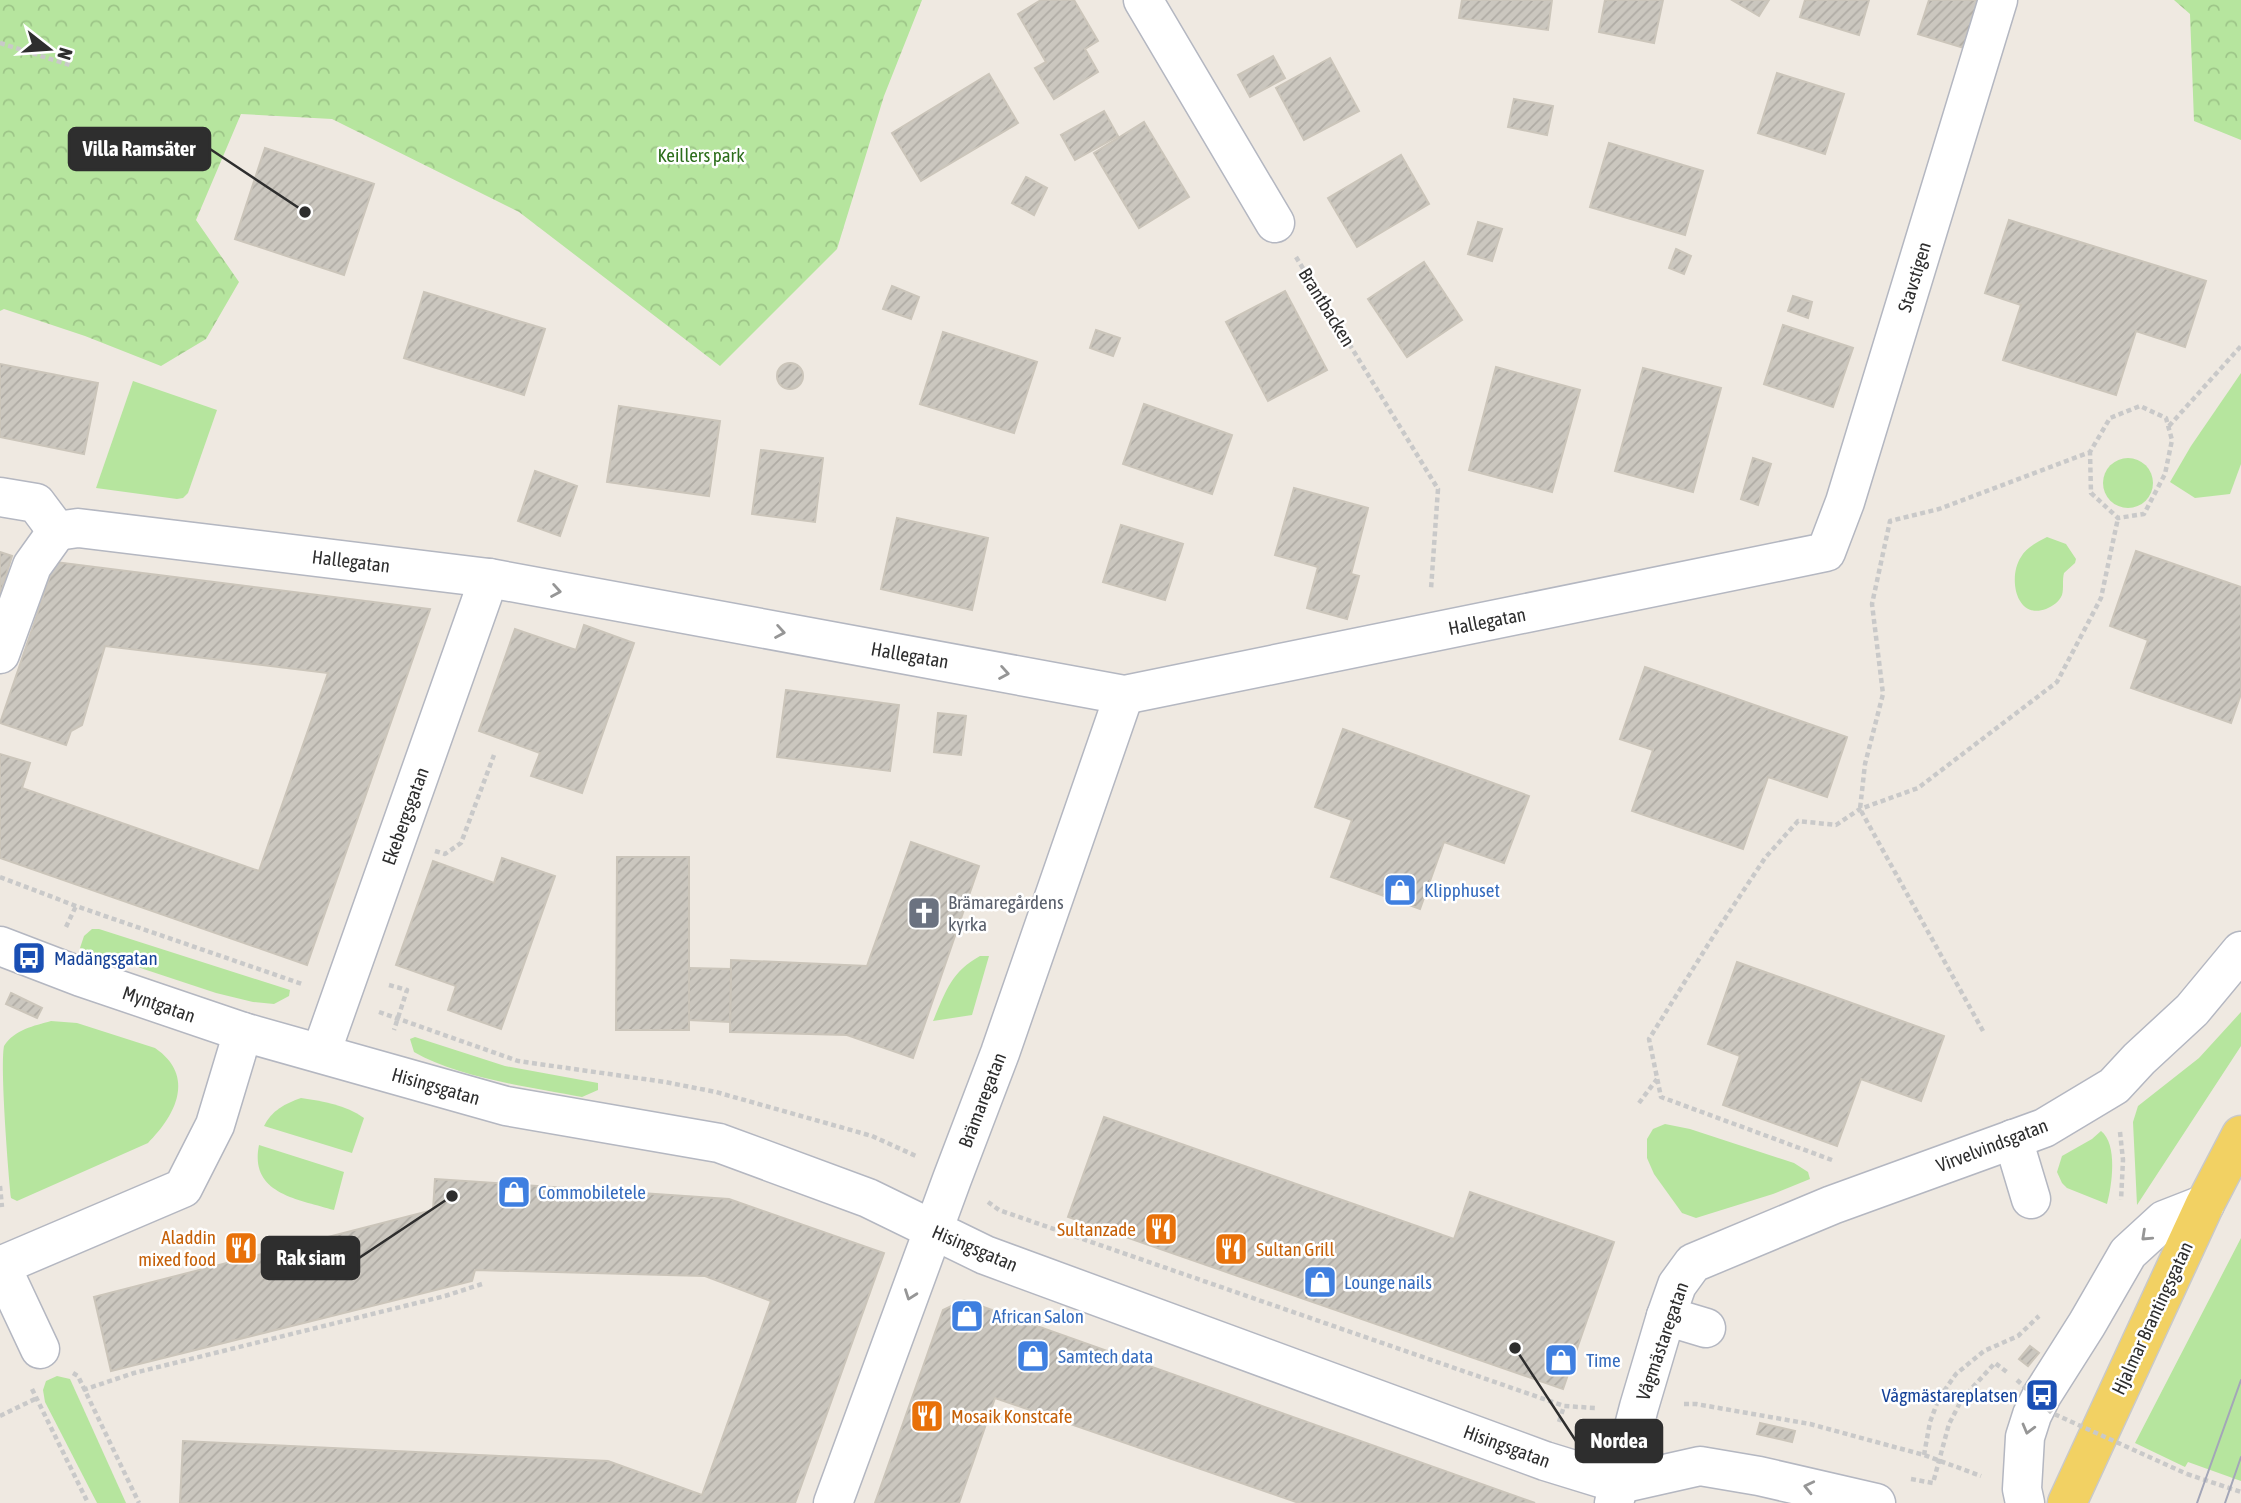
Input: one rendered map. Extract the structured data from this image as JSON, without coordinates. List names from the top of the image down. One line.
{"streets":{"main road":["Hjalmar Brantingsgatan"],"street":["Stavstigen","Hallegatan","Ekebergsgatan","Myntgatan","Hisingsgatan","Brämaregatan","Virvelvindsgatan","Vågmästaregatan"],"path":["Brantbacken"]},"crossings":[["Stavstigen","Hallegatan"],["Brantbacken","Hallegatan"],["Hallegatan","Ekebergsgatan"],["Hallegatan","Brämaregatan"],["Ekebergsgatan","Myntgatan"],["Ekebergsgatan","Hisingsgatan"],["Myntgatan","Hisingsgatan"],["Hisingsgatan","Brämaregatan"],["Hisingsgatan","Vågmästaregatan"],["Virvelvindsgatan","Vågmästaregatan"]],"one_way":["Hallegatan"],"parks":["Keillers park"],"places":{"other":["Villa Ramsäter","Rak siam","Nordea"],"shop":["Klipphuset","Commobiletele","Lounge nails","African Salon","Samtech data","Time"],"church":["Brämaregårdens kyrka"],"bus stop":["Madängsgatan","Vågmästareplatsen"],"restaurant":["Sultanzade","Aladdin mixed food","Sultan Grill","Mosaik Konstcafe"]},"north":"right"}
